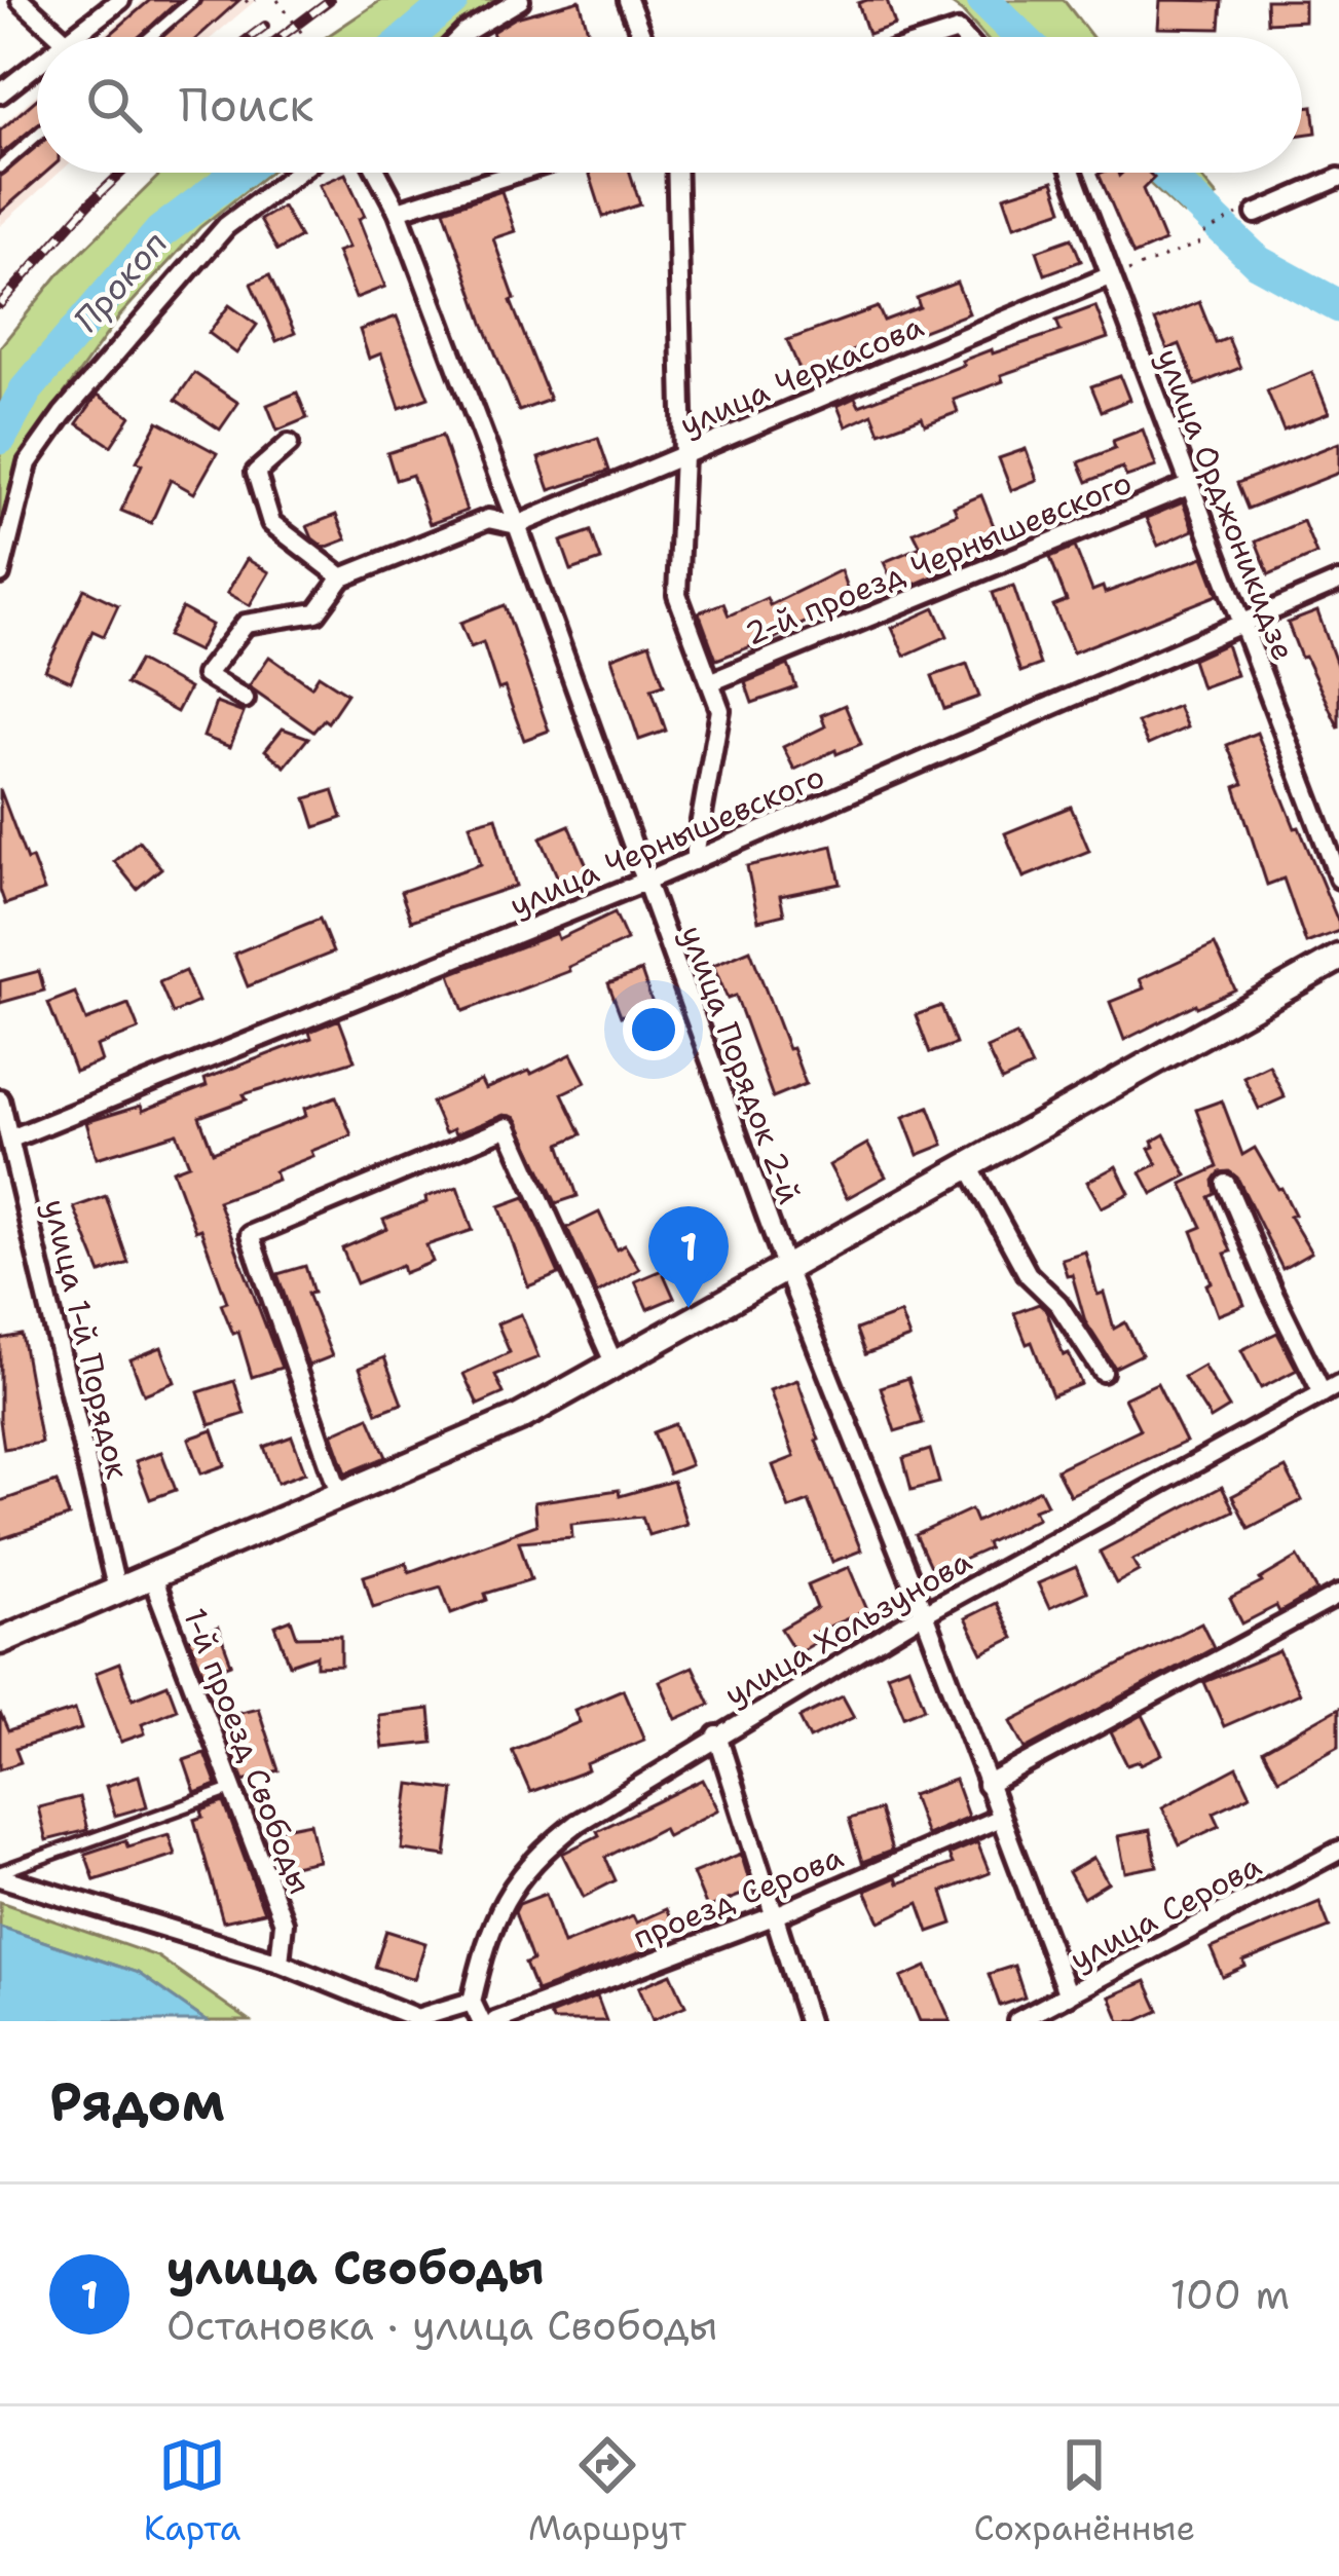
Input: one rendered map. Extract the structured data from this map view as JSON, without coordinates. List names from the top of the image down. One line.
{"streets":{"street":["улица Черкасова","улица Орджоникидзе","2-й проезд Чернышевского","улица Чернышевского","улица Порядок 2-й","улица 1-й Порядок","улица Хользунова","1-й проезд Свободы","проезд Серова","улица Серова"]},"crossings":[["улица Черкасова","улица Орджоникидзе"],["улица Черкасова","улица Порядок 2-й"],["улица Орджоникидзе","2-й проезд Чернышевского"],["улица Орджоникидзе","улица Чернышевского"],["улица Чернышевского","улица Порядок 2-й"],["улица Чернышевского","улица 1-й Порядок"],["улица Порядок 2-й","улица Хользунова"],["улица Порядок 2-й","проезд Серова"],["улица Порядок 2-й","улица Серова"]],"water":["Прокоп"],"page":{"search":"Поиск","pins":"1","heading":"Рядом","list":[{"mark":"1","name":"улица Свободы","note":"Остановка · улица Свободы","value":"100 m"}],"nav":["Карта","Маршрут","Сохранённые"]}}
